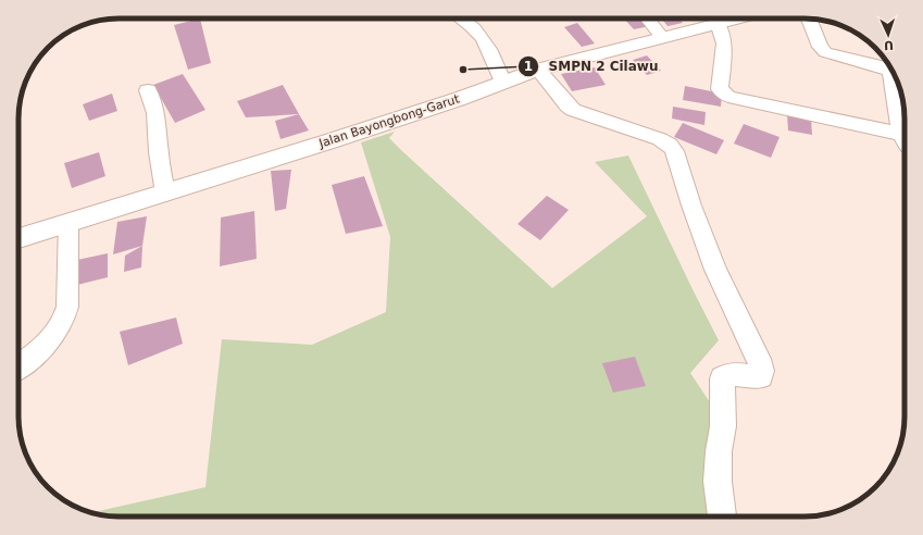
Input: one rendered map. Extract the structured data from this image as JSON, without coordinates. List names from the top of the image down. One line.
{"streets":{"main road":["Jalan Bayongbong-Garut"]},"places":["SMPN 2 Cilawu"],"north":"bottom"}
